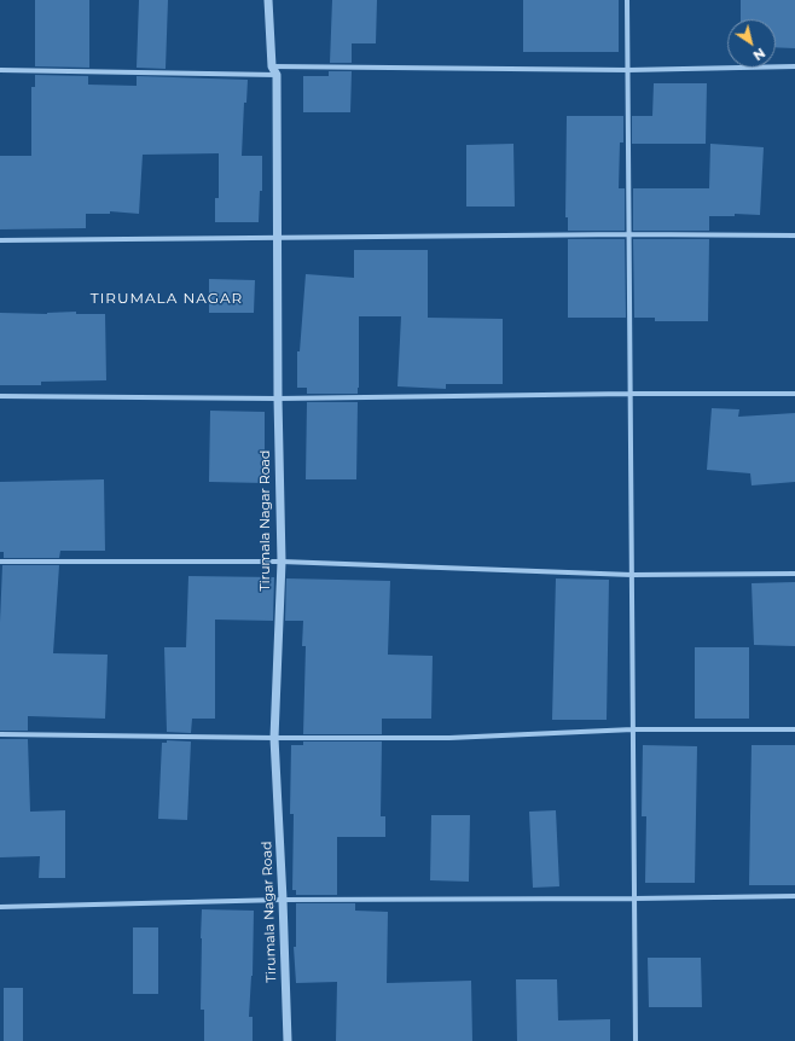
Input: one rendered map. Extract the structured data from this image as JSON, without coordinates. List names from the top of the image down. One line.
{"streets":{"street":["Tirumala Nagar Road"]},"districts":["TIRUMALA NAGAR"],"north":"bottom right"}
